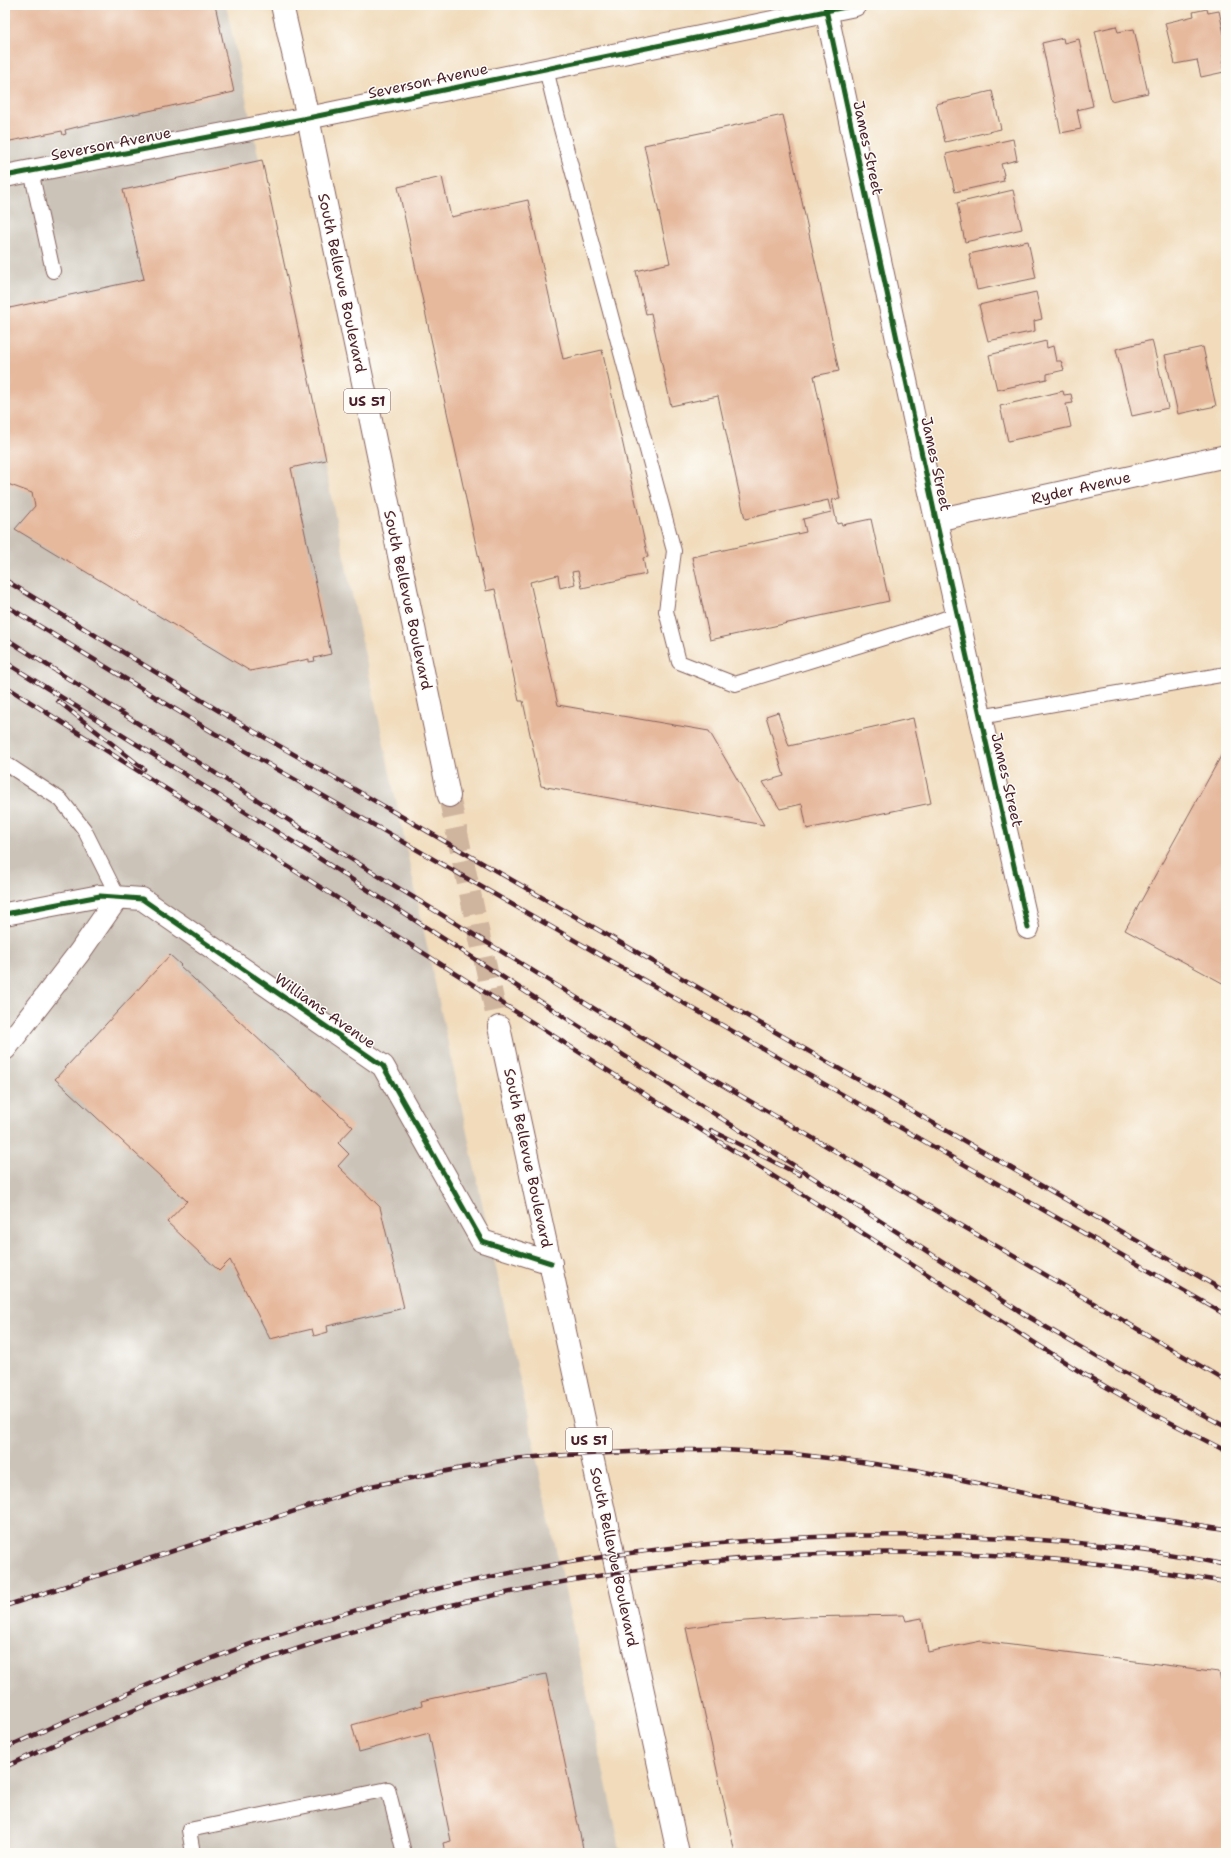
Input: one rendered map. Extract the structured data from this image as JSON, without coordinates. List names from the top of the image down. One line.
{"streets":{"street":["Severson Avenue","James Street","South Bellevue Boulevard","US 51","Ryder Avenue","Williams Avenue"]},"crossings":[["Severson Avenue","James Street"],["Severson Avenue","South Bellevue Boulevard"],["James Street","Ryder Avenue"],["South Bellevue Boulevard","Williams Avenue"]]}
